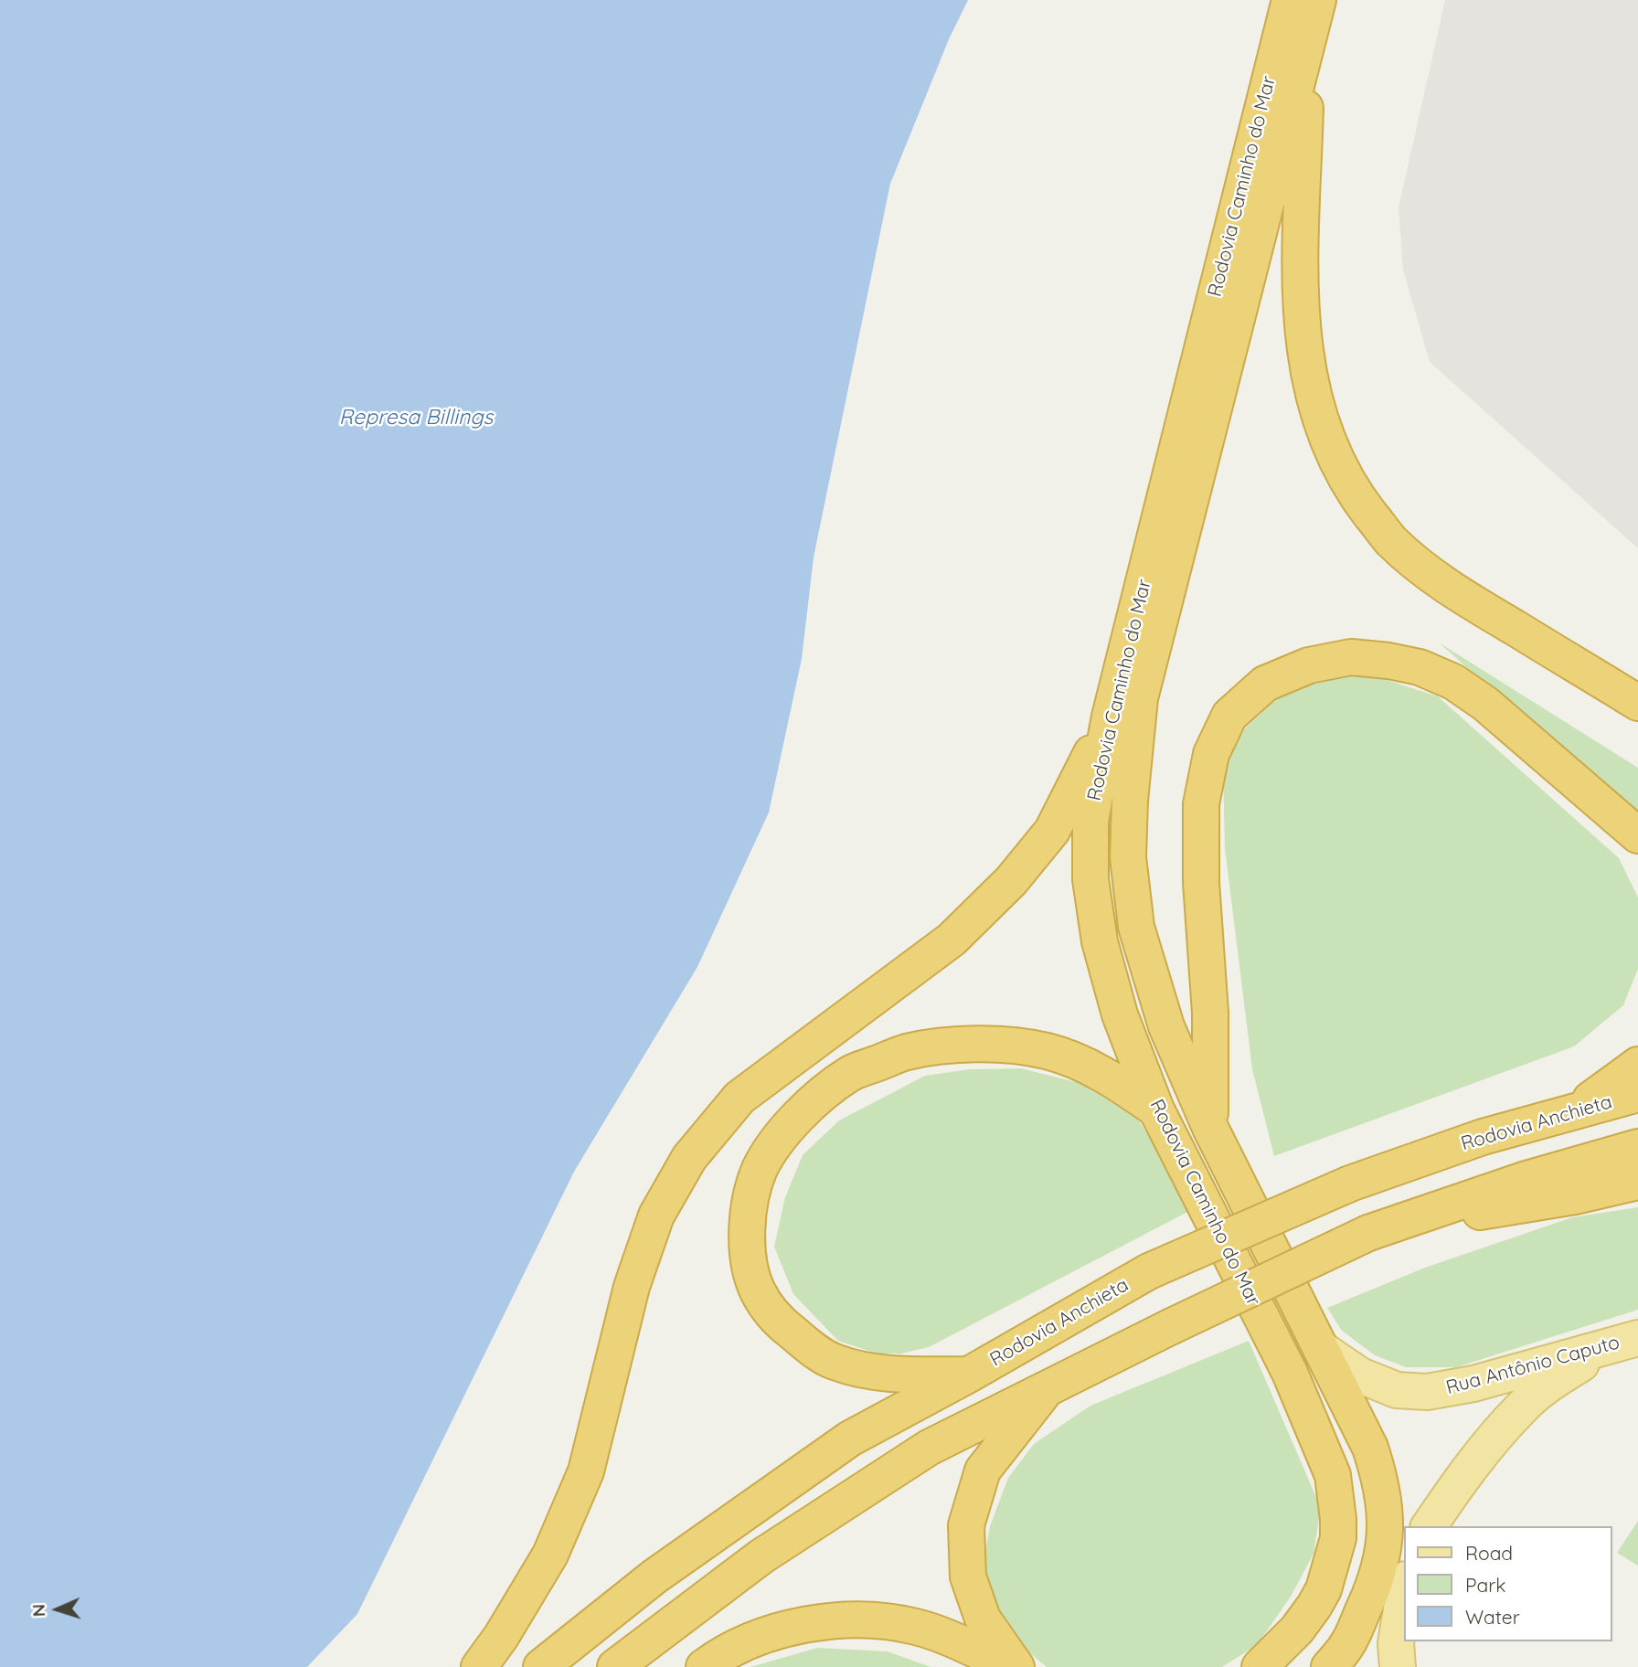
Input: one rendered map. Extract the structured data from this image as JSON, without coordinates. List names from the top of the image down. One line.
{"streets":{"highway":["Rodovia Caminho do Mar","Rodovia Anchieta"],"main road":["Rua Antônio Caputo"]},"crossings":[["Rodovia Caminho do Mar","Rua Antônio Caputo"]],"water":["Represa Billings"],"legend":["Road","Park","Water"],"north":"left"}
